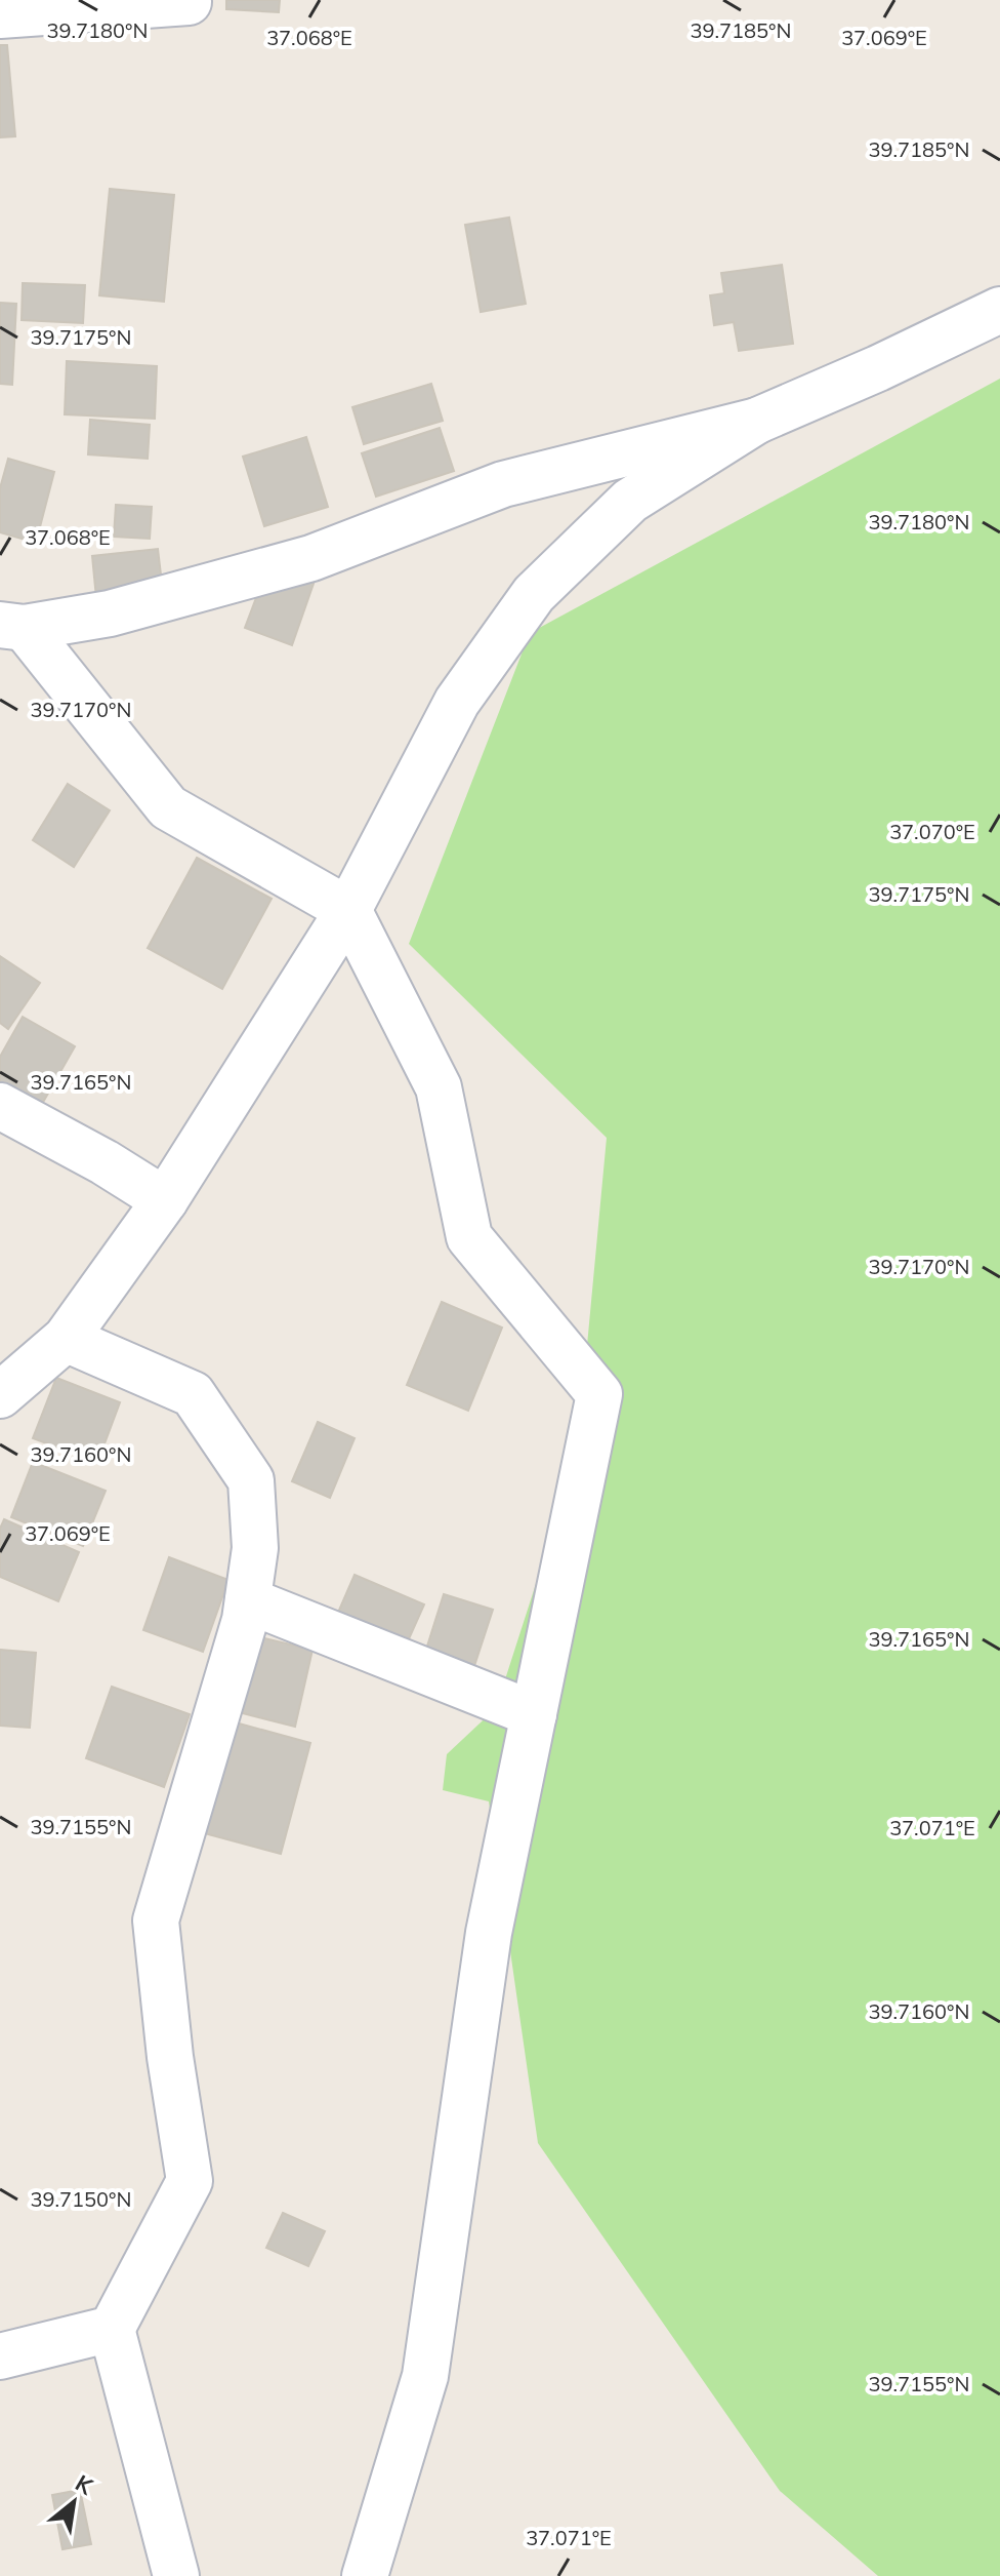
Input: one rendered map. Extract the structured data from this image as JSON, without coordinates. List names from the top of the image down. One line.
{"north":"top right","coordinates":["39.7180°N","39.7185°N","37.069°E","37.068°E","39.7175°N","39.7170°N","37.070°E","39.7165°N","39.7160°N","39.7155°N","37.071°E","39.7150°N"]}
